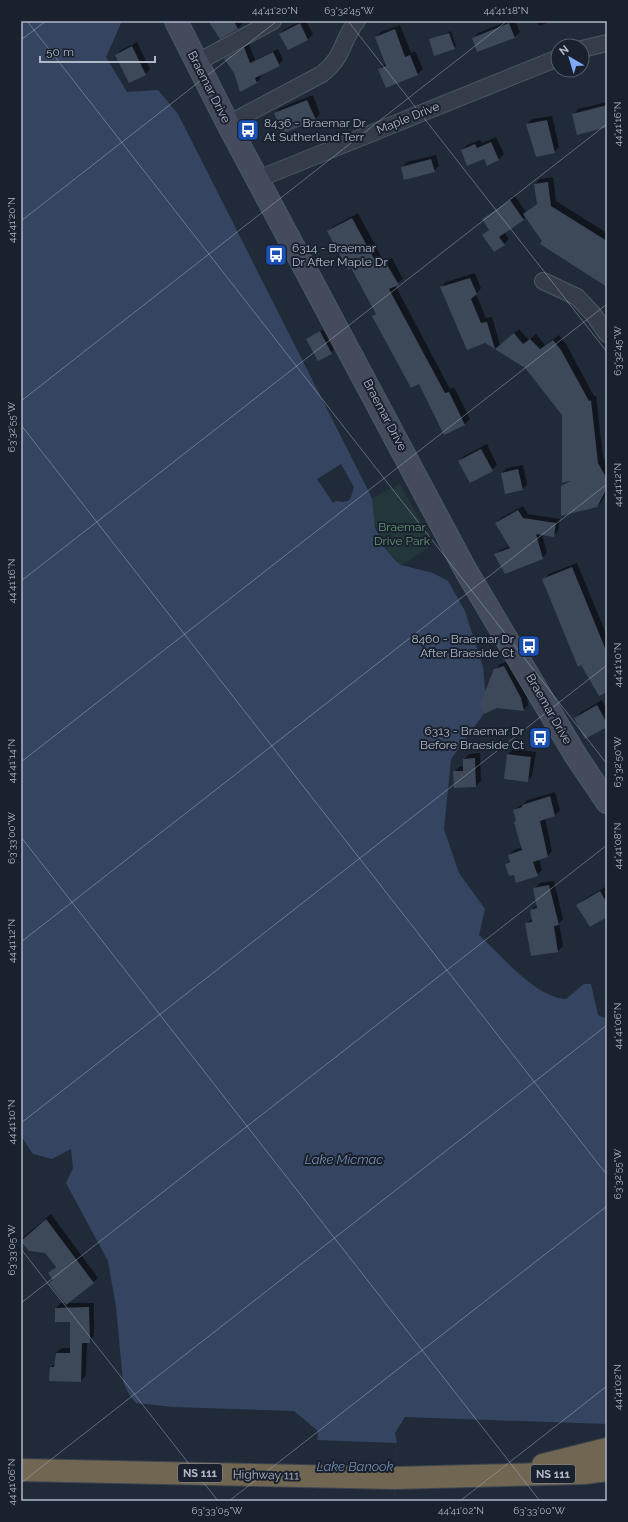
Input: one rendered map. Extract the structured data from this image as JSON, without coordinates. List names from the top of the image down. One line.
{"streets":{"highway":["NS 111","Highway 111"],"main road":["Braemar Drive"],"street":["Maple Drive"]},"crossings":[["Braemar Drive","Maple Drive"]],"water":["Lake Micmac","Lake Banook"],"parks":["Braemar Drive Park"],"places":{"bus stop":["8436 - Braemar Dr At Sutherland Terr","6314 - Braemar Dr After Maple Dr","8460 - Braemar Dr After Braeside Ct","6313 - Braemar Dr Before Braeside Ct"]},"scale_bar":"50 m","north":"top left","coordinates":["44°41'20\"N","63°32'45\"W","44°41'18\"N","44°41'16\"N","63°32'55\"W","44°41'12\"N","44°41'10\"N","44°41'14\"N","63°32'50\"W","63°33'00\"W","44°41'08\"N","44°41'06\"N","63°33'05\"W","44°41'02\"N"]}
